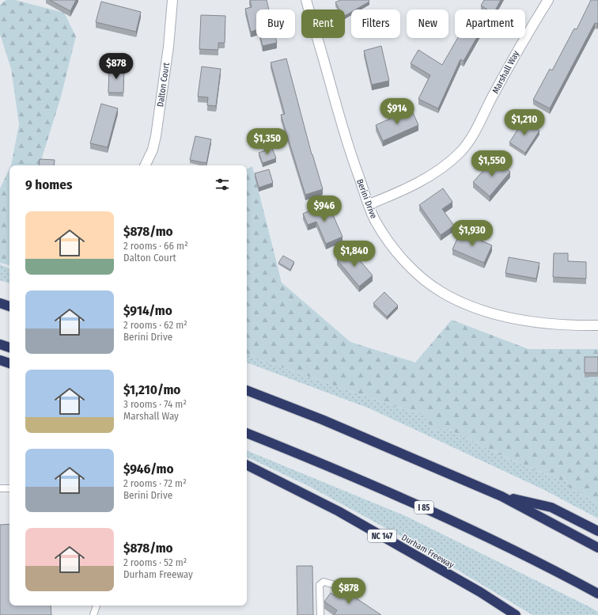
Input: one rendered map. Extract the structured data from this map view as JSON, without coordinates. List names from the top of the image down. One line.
{"streets":{"highway":["I 85","NC 147","Durham Freeway"],"street":["Marshall Way","Dalton Court","Berini Drive"]},"crossings":[["Marshall Way","Berini Drive"]],"page":{"chip":["Buy","Rent","Filters","New","Apartment"],"price":["$878","$914","$1,210","$1,350","$1,550","$946","$1,930","$1,840","$878"],"heading":"9 homes","list":[{"name":"$878/mo","note":"2 rooms · 66 m² · Dalton Court"},{"name":"$914/mo","note":"2 rooms · 62 m² · Berini Drive"},{"name":"$1,210/mo","note":"3 rooms · 74 m² · Marshall Way"},{"name":"$946/mo","note":"2 rooms · 72 m² · Berini Drive"},{"name":"$878/mo","note":"2 rooms · 52 m² · Durham Freeway"}]}}
